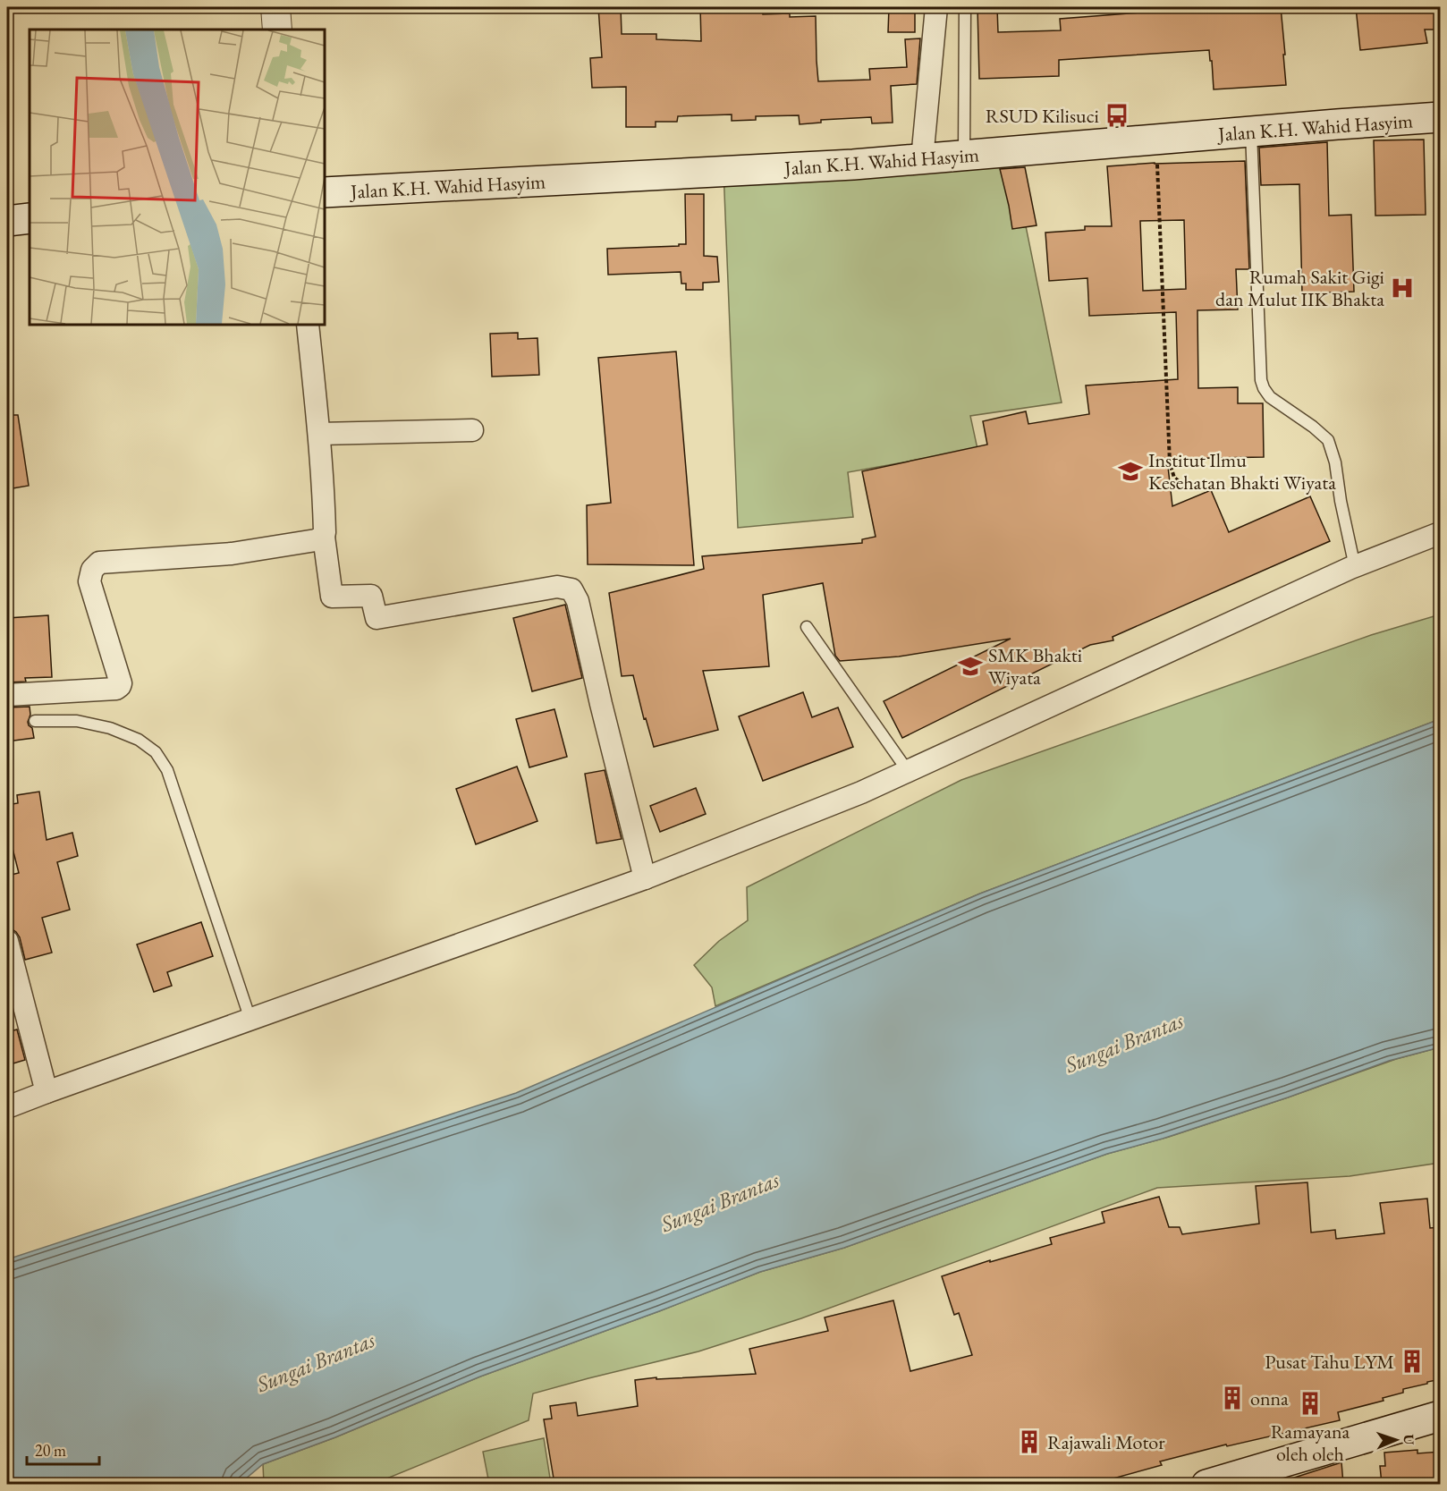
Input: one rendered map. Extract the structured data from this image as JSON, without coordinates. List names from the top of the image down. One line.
{"streets":{"main road":["Jalan K.H. Wahid Hasyim"]},"water":["Sungai Brantas"],"places":{"bus stop":["RSUD Kilisuci"],"hospital":["Rumah Sakit Gigi dan Mulut IIK Bhakta"],"school or university":["Institut Ilmu Kesehatan Bhakti Wiyata","SMK Bhakti Wiyata"],"building":["Pusat Tahu LYM","onna","Ramayana oleh oleh","Rajawali Motor"]},"scale_bar":"20 m","north":"right"}
